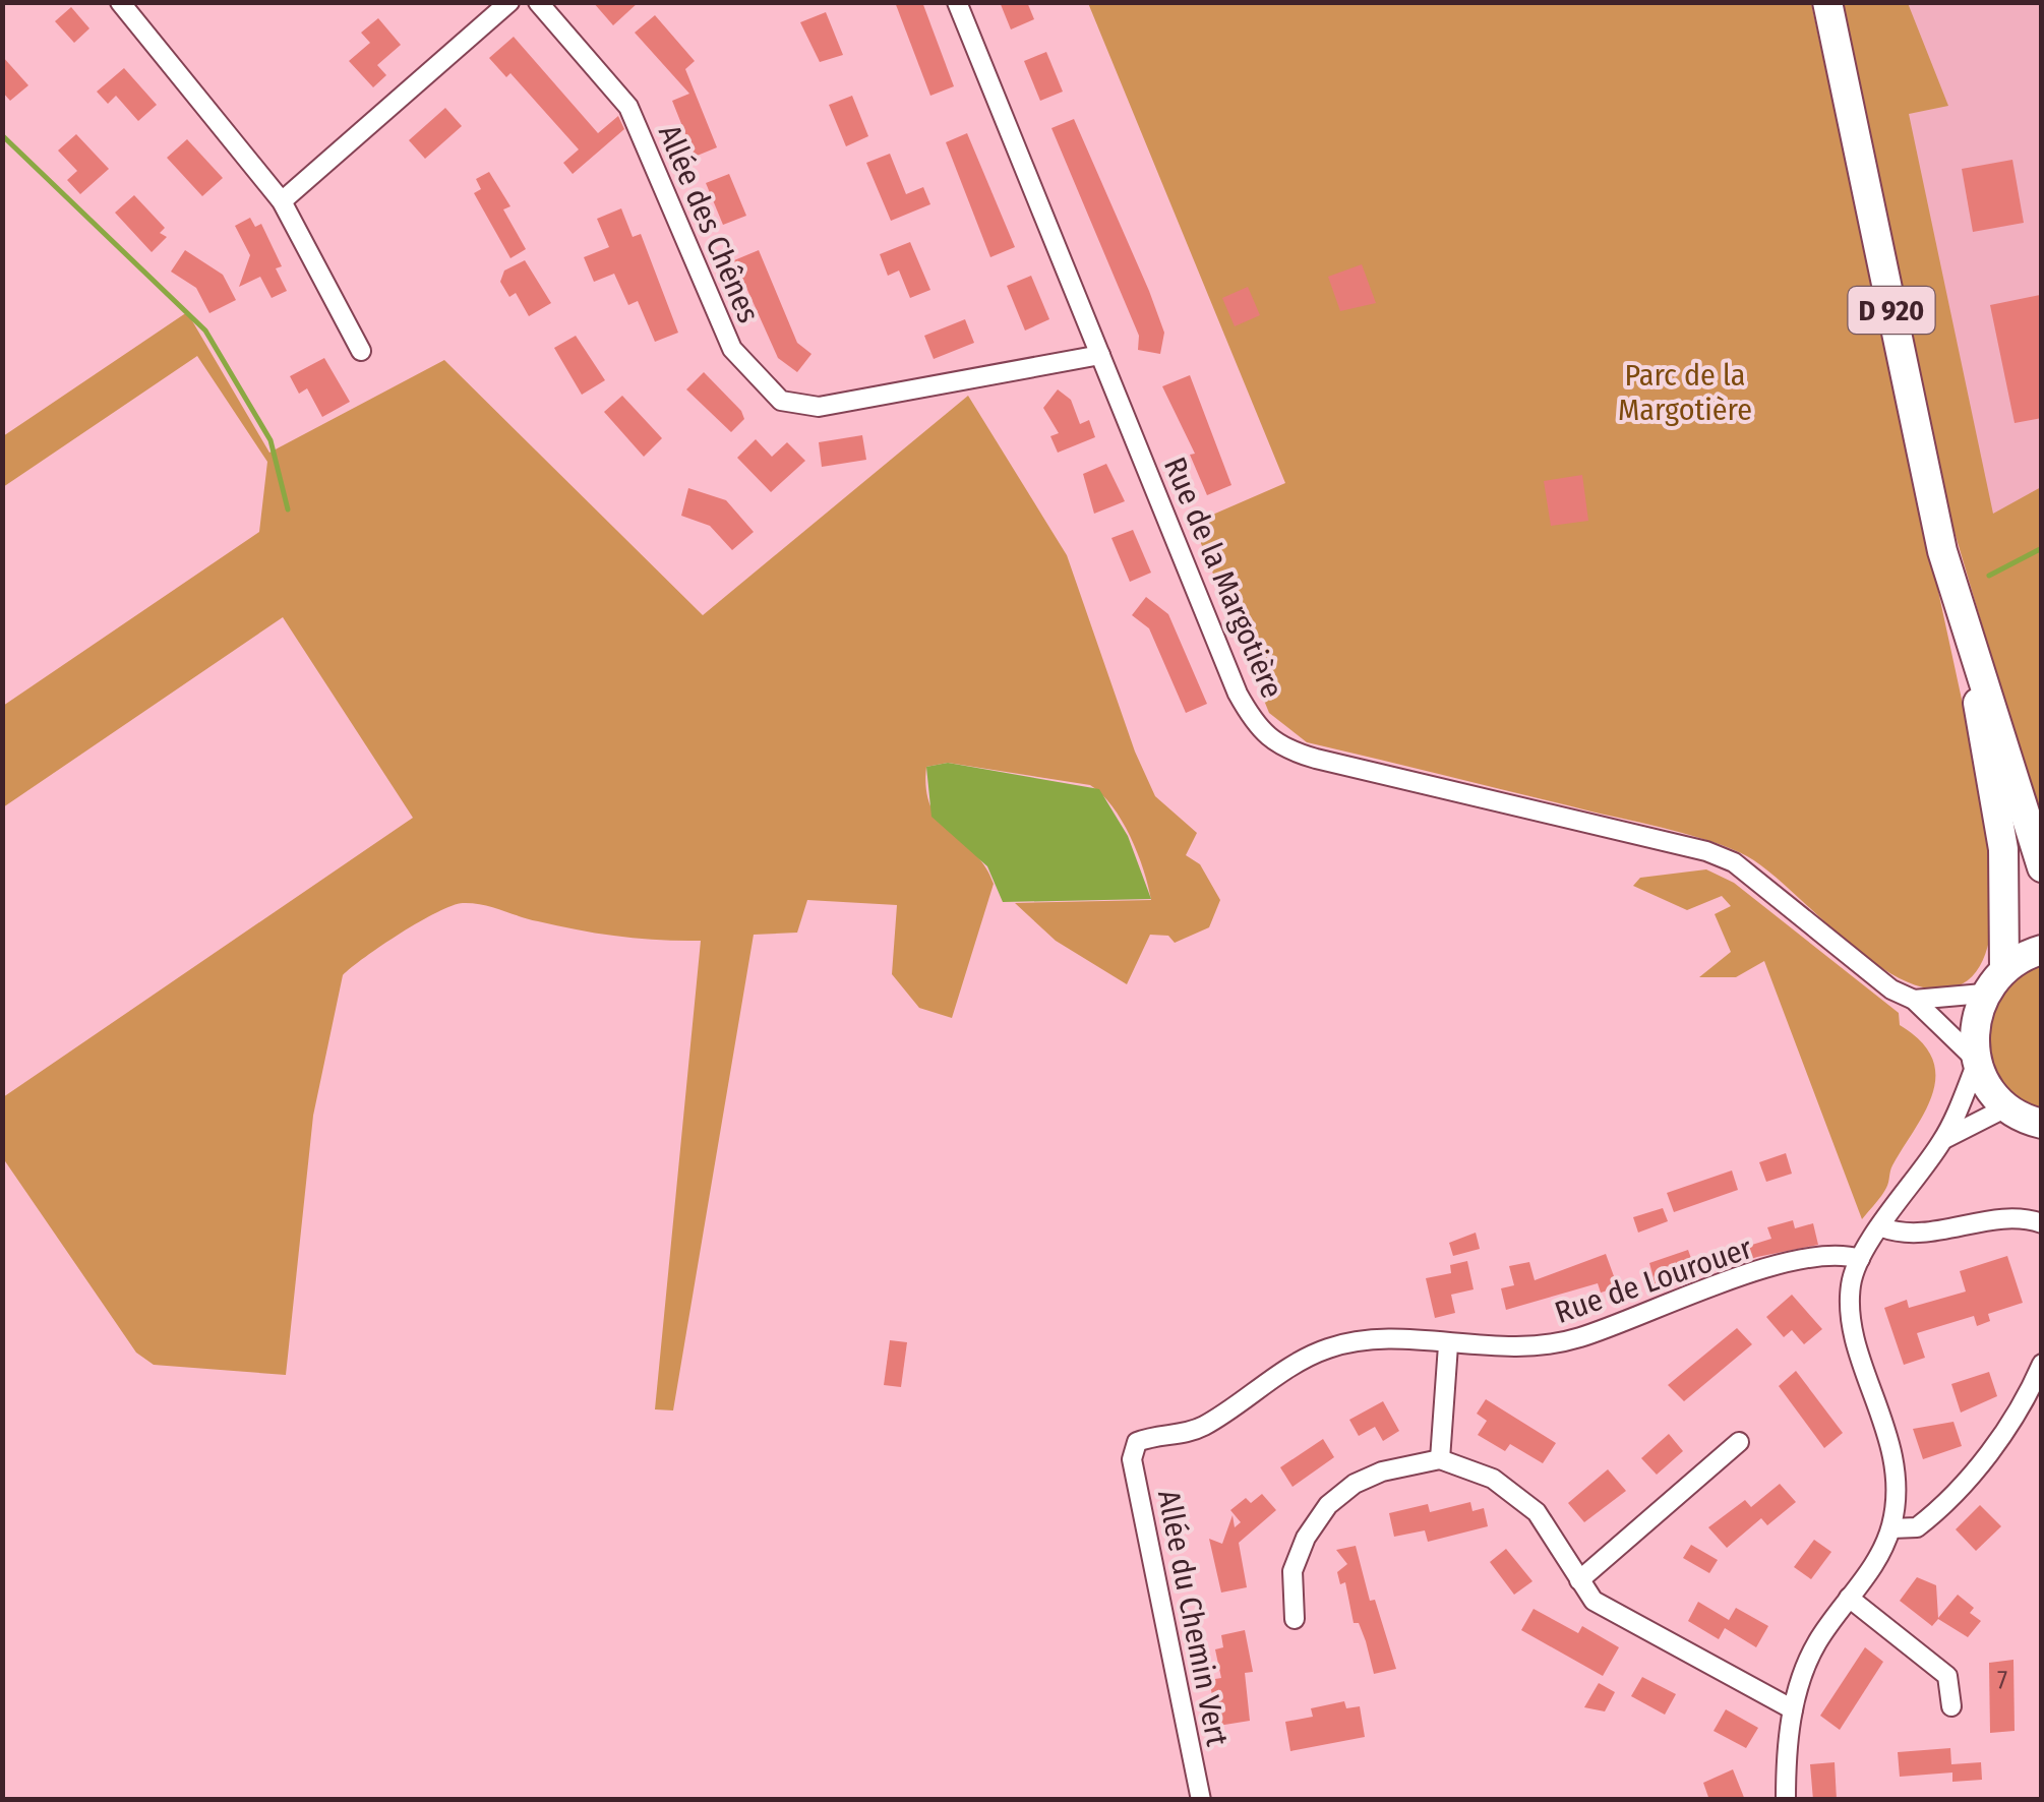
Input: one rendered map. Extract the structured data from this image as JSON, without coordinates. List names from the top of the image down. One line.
{"streets":{"main road":["D 920"],"street":["Allée des Chênes","Rue de la Margotière","Rue de Lourouer","Allée du Chemin Vert"]},"crossings":[["Allée des Chênes","Rue de la Margotière"],["Rue de Lourouer","Allée du Chemin Vert"]],"parks":["Parc de la Margotière"],"house_numbers":["7"]}
